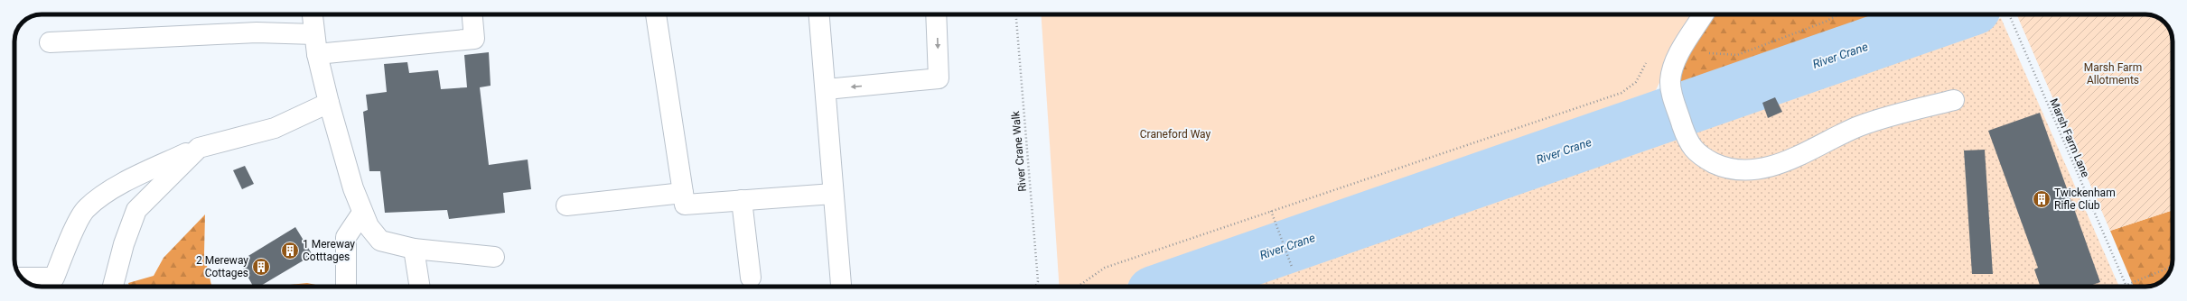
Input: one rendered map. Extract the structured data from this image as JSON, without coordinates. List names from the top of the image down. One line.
{"streets":{"path":["Marsh Farm Lane","River Crane Walk"]},"water":["River Crane"],"parks":["Marsh Farm Allotments","Craneford Way"],"places":{"building":["Twickenham Rifle Club","1 Mereway Cotttages","2 Mereway Cottages"]}}
